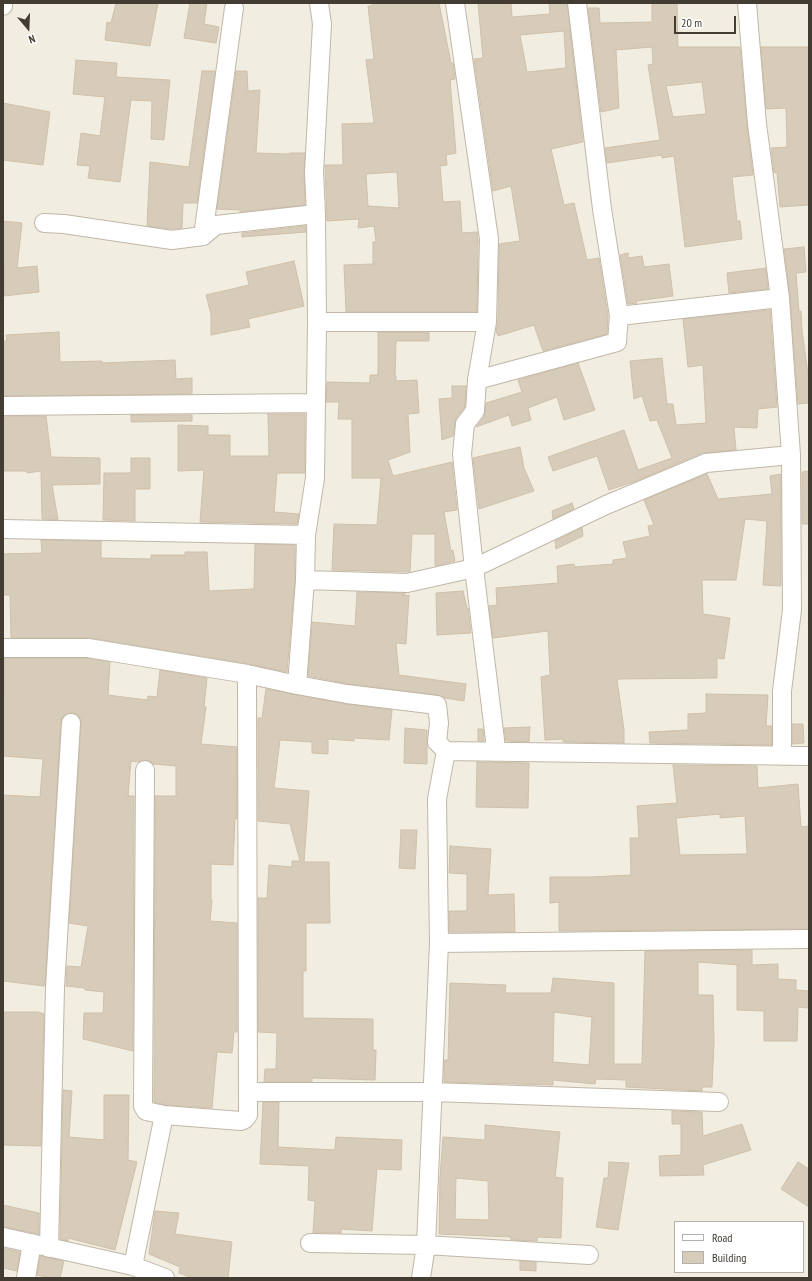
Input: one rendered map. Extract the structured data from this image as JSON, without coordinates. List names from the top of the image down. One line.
{"legend":["Road","Building"],"scale_bar":"20 m","north":"bottom"}
